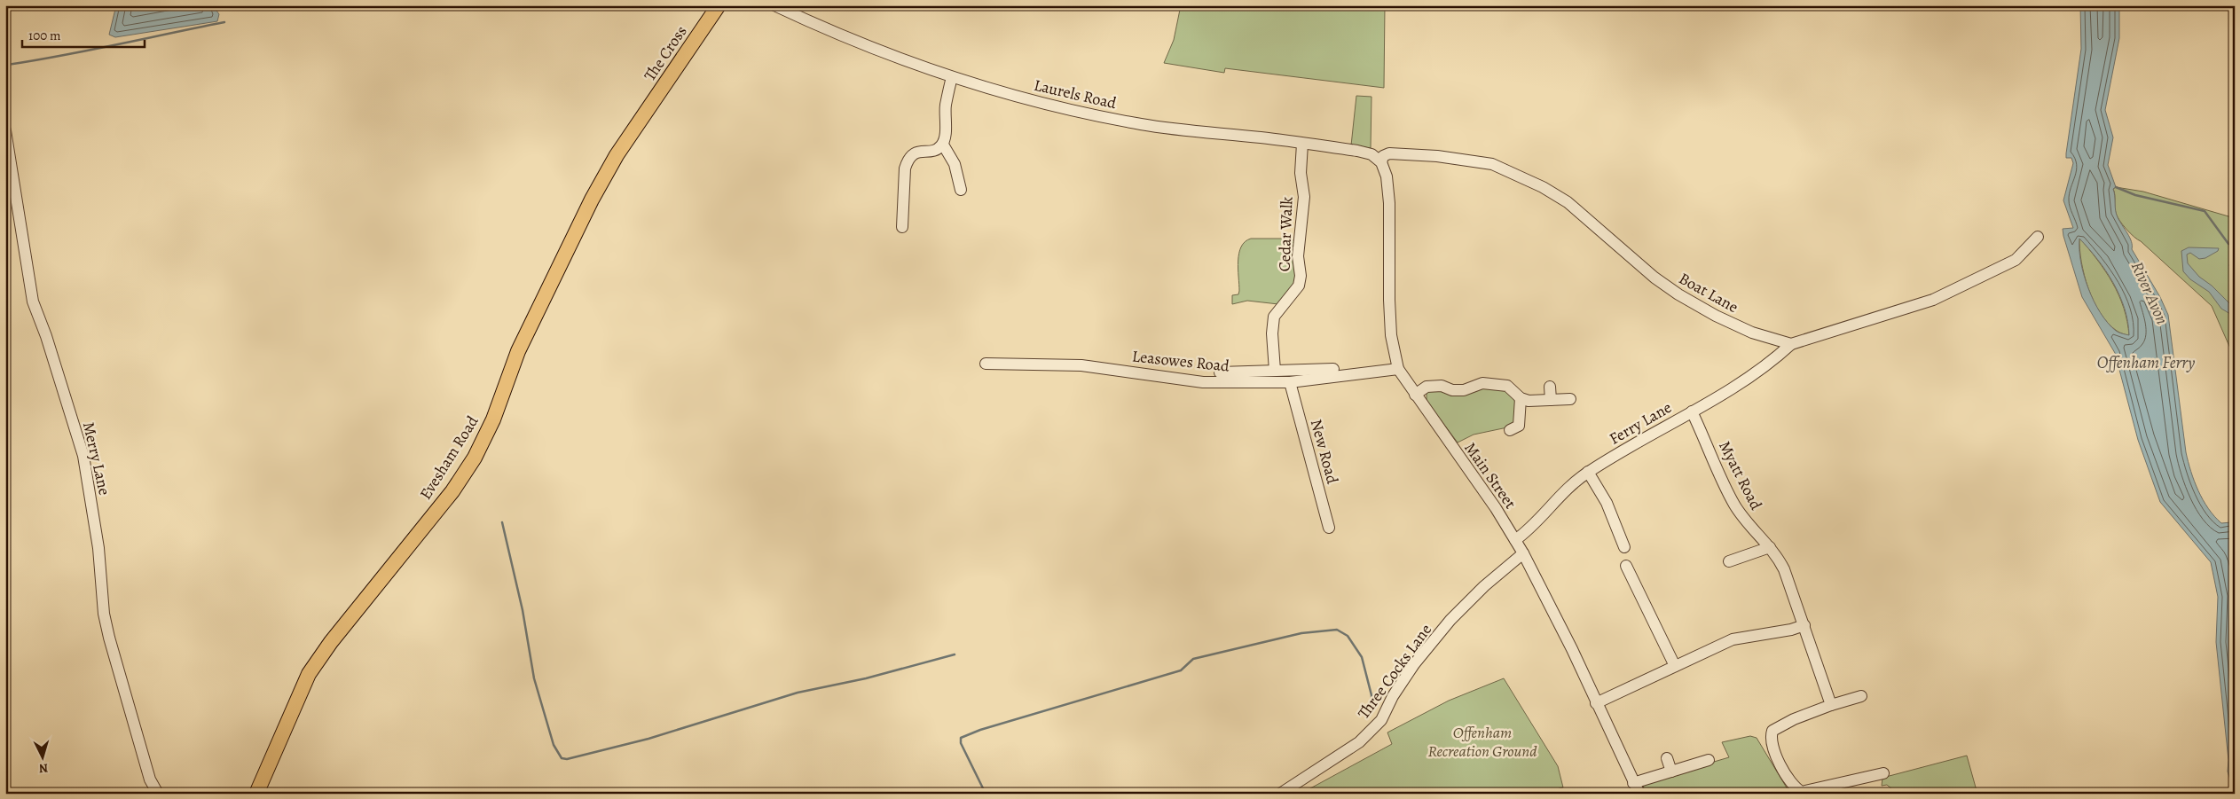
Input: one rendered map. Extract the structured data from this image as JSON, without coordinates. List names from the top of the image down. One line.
{"streets":{"main road":["The Cross","Evesham Road"],"street":["Laurels Road","Cedar Walk","Boat Lane","Leasowes Road","Ferry Lane","New Road","Merry Lane","Main Street","Myatt Road","Three Cocks Lane"]},"crossings":[["The Cross","Evesham Road"],["Laurels Road","Cedar Walk"],["Laurels Road","Boat Lane"],["Laurels Road","Main Street"],["Boat Lane","Ferry Lane"],["Boat Lane","Main Street"],["Leasowes Road","New Road"],["Leasowes Road","Main Street"],["Ferry Lane","Main Street"],["Ferry Lane","Myatt Road"],["Main Street","Three Cocks Lane"]],"water":["River Avon","Offenham Ferry"],"parks":["Offenham Recreation Ground"],"scale_bar":"100 m","north":"bottom"}
